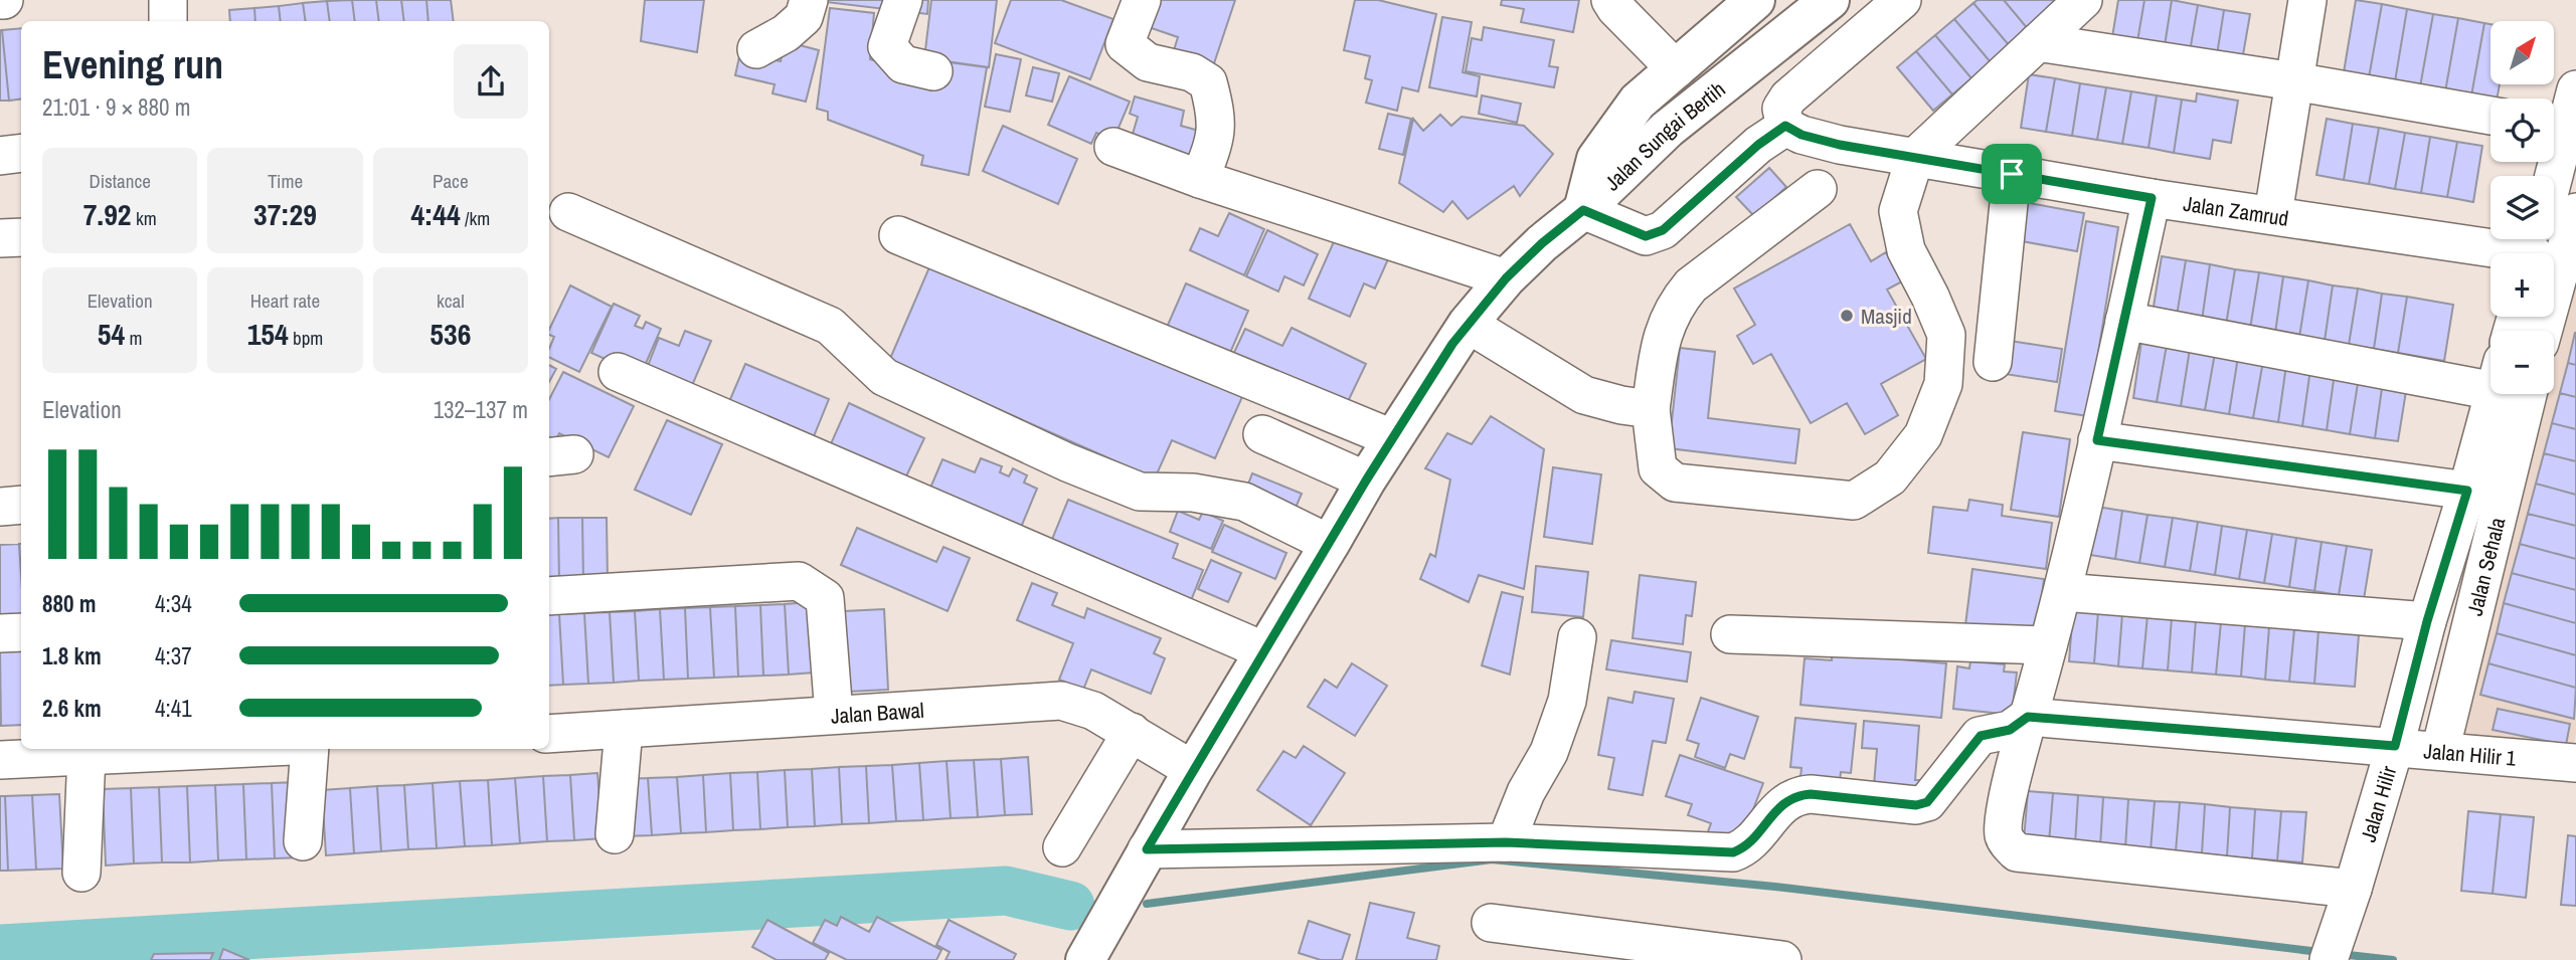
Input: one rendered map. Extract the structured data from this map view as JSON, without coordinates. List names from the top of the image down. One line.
{"streets":{"main road":["Jalan Sungai Bertih"],"street":["Jalan Zamrud","Jalan Sehala","Jalan Bawal","Jalan Hilir 1","Jalan Hilir"]},"crossings":[["Jalan Sungai Bertih","Jalan Bawal"],["Jalan Sehala","Jalan Hilir 1"],["Jalan Hilir 1","Jalan Hilir"]],"places":["Masjid"],"north":"top right","page":{"map_buttons":["+","−"],"heading":["Evening run","21:01 · 9 × 880 m"],"stats":[["Distance","7.92 km"],["Time","37:29"],["Pace","4:44 /km"],["Elevation","54 m"],["Heart rate","154 bpm"],["kcal","536"]],"chart":["Elevation","132–137 m"],"list":[{"name":"880 m","note":"4:34"},{"name":"1.8 km","note":"4:37"},{"name":"2.6 km","note":"4:41"}]}}
